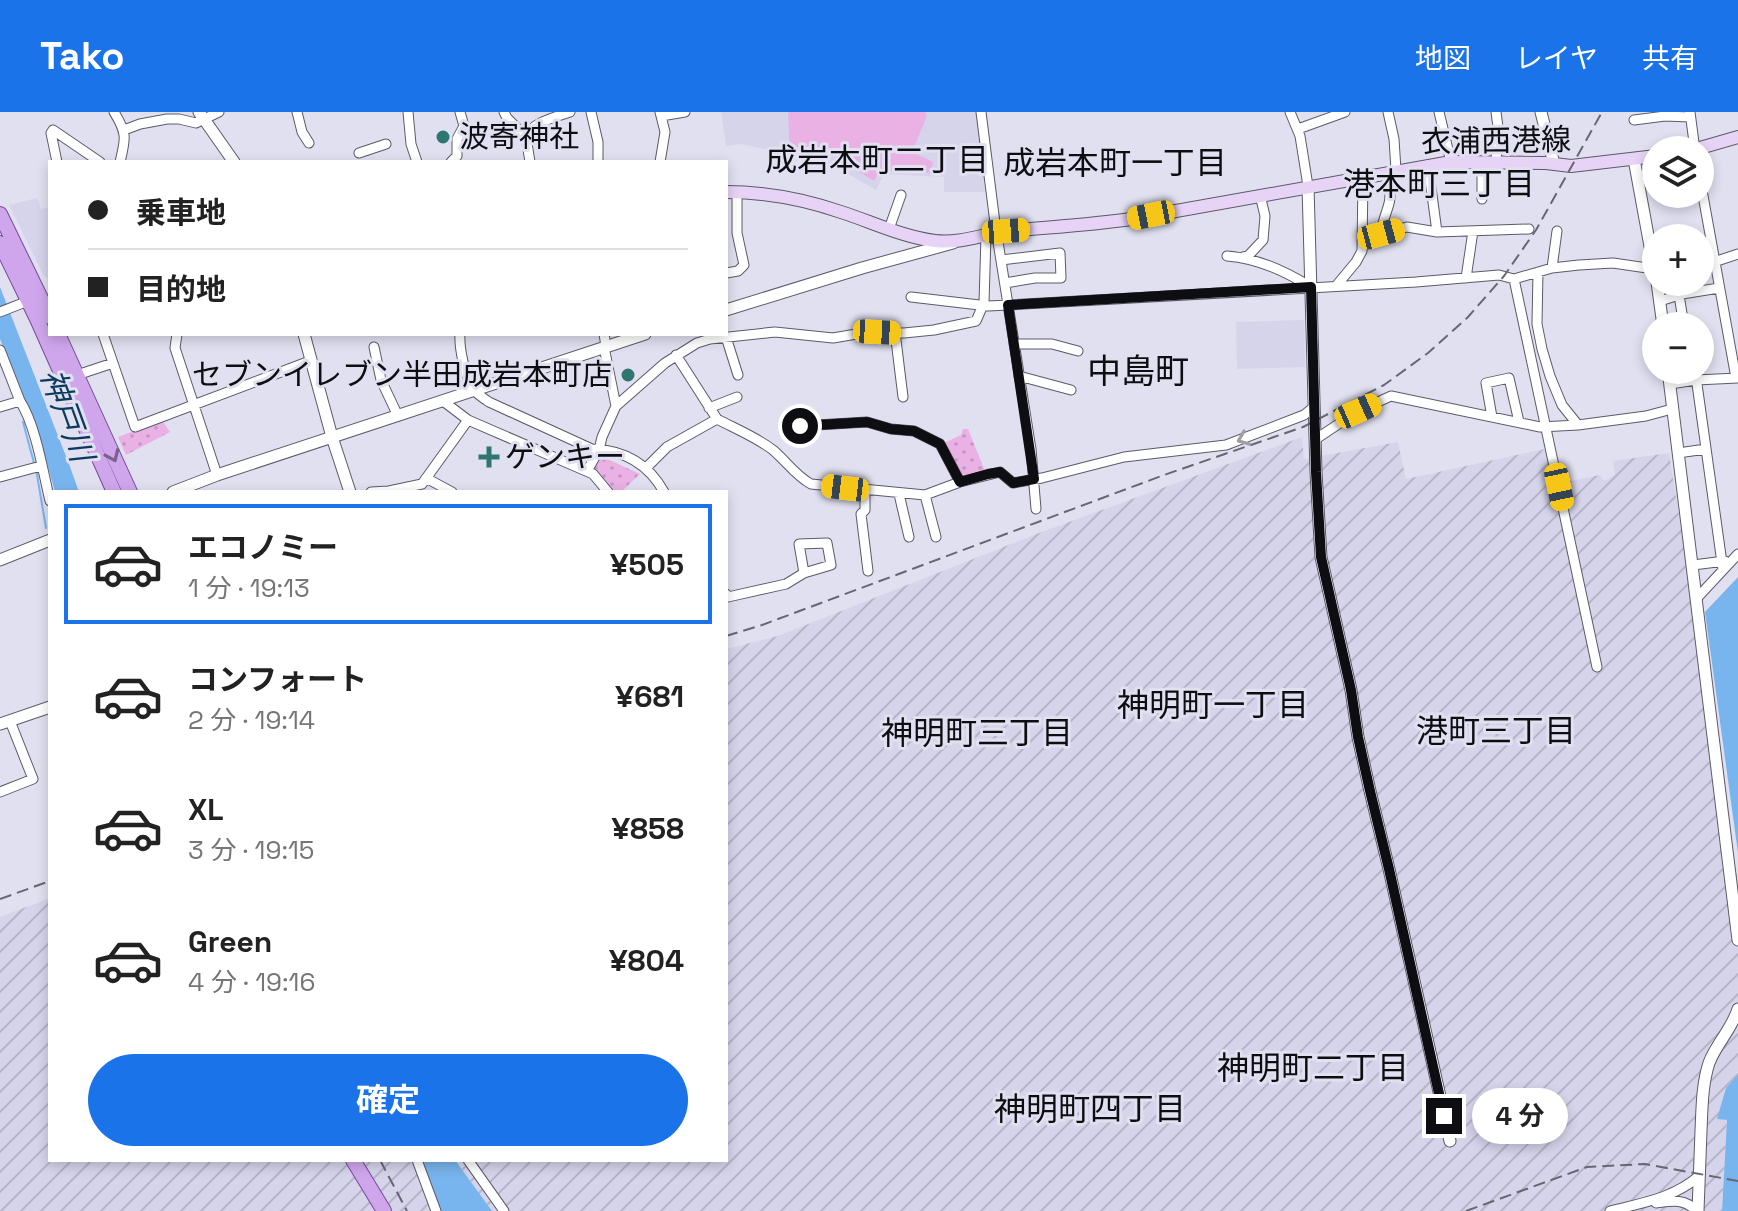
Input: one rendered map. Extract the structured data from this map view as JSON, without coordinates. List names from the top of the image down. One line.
{"streets":{"main road":["衣浦西港線"]},"districts":["成岩本町二丁目","成岩本町一丁目","港本町三丁目","中島町","神明町一丁目","港町三丁目","神明町三丁目","神明町二丁目","神明町四丁目"],"water":["神戸川"],"places":{"other":["波寄神社","セブンイレブン半田成岩本町店"],"health":["ゲンキー"]},"page":{"header":"Tako","nav":["地図","レイヤ","共有"],"map_buttons":["+","−"],"banner":["乗車地","目的地"],"list":[{"name":"エコノミー","note":"1 分 · 19:13","value":"¥505"},{"name":"コンフォート","note":"2 分 · 19:14","value":"¥681"},{"name":"XL","note":"3 分 · 19:15","value":"¥858"},{"name":"Green","note":"4 分 · 19:16","value":"¥804"}],"buttons":"確定","bubble":"4 分"}}
